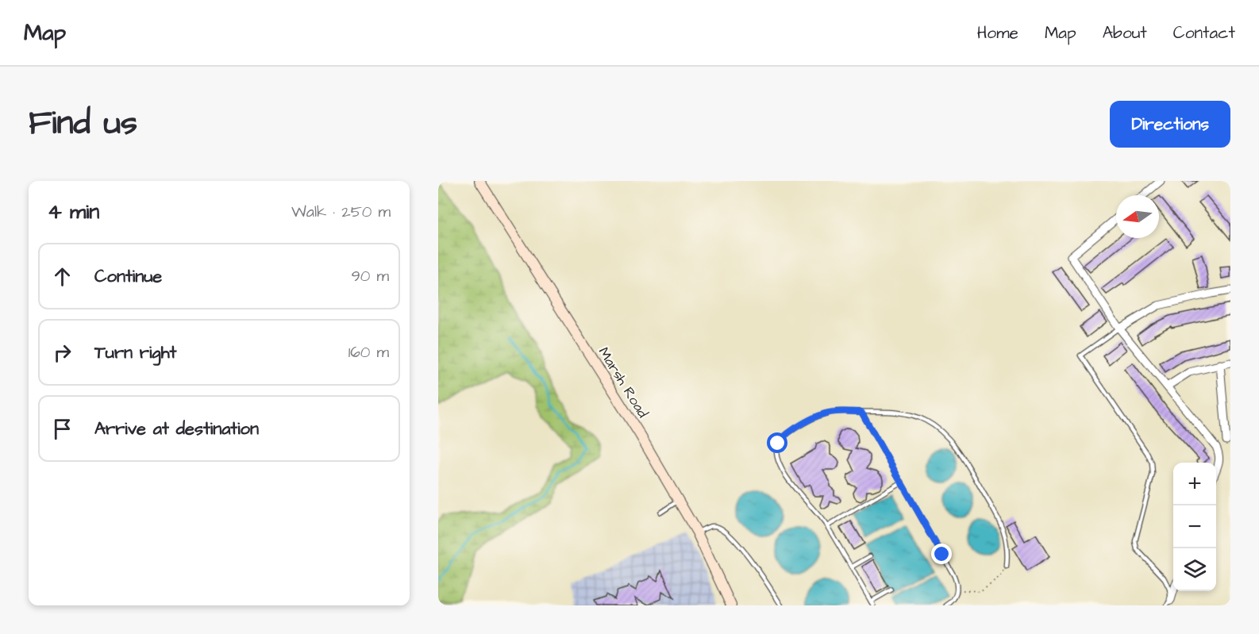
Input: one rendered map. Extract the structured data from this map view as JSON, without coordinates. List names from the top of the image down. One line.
{"streets":{"main road":["Marsh Road"]},"north":"left","page":{"header":"Map","nav":["Home","Map","About","Contact"],"title":"Find us","buttons":"Directions","heading":["4 min","Walk · 250 m"],"list":[["Continue","90 m"],["Turn right","160 m"],"Arrive at destination"],"map_buttons":["+","−"]}}
